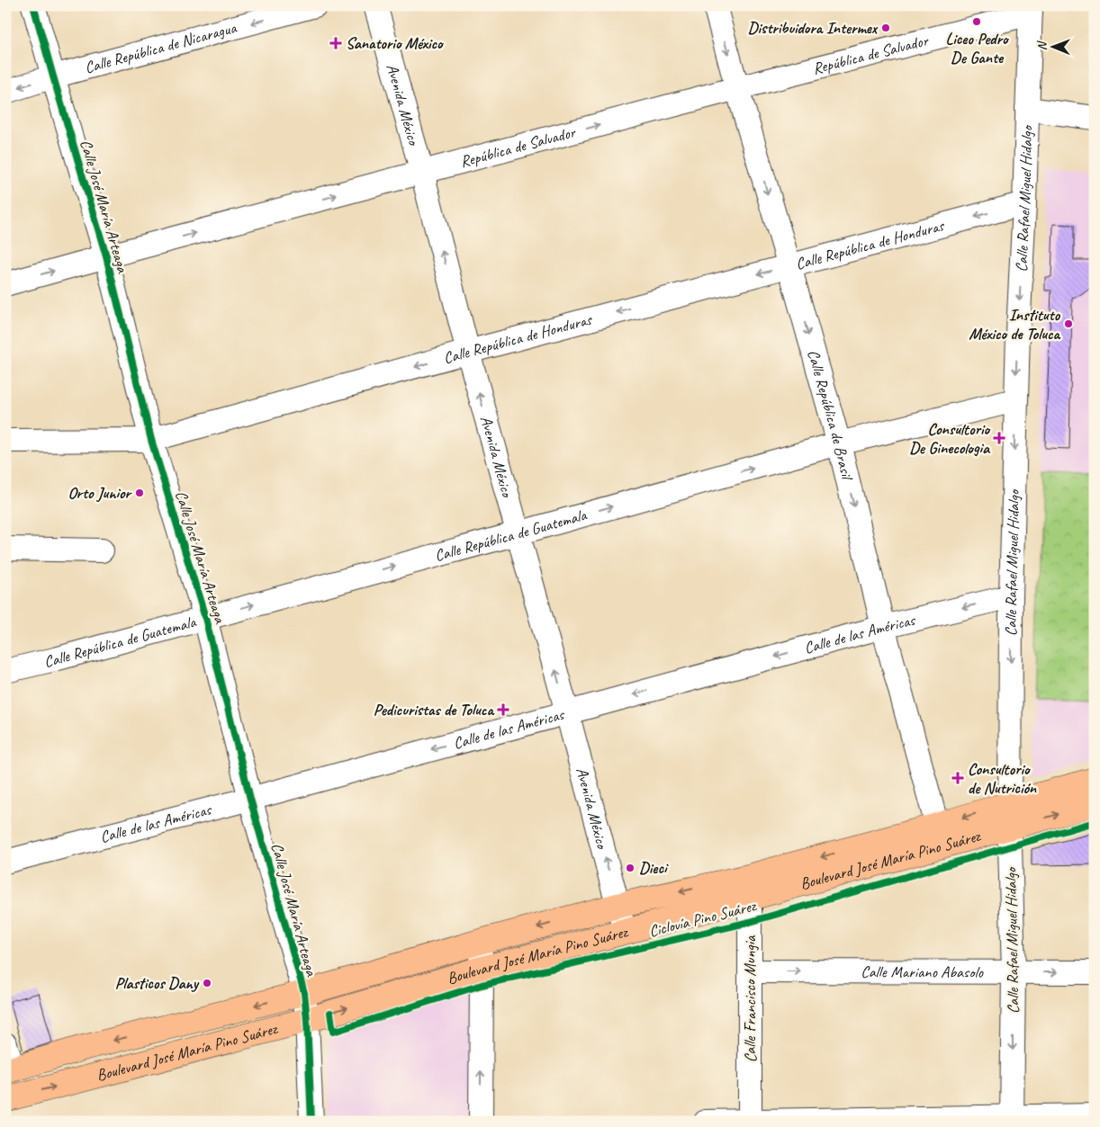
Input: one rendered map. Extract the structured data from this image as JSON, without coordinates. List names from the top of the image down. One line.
{"streets":{"main road":["Boulevard José María Pino Suárez"],"street":["Calle República de Nicaragua","República de Salvador","Avenida México","Calle Rafael Miguel Hidalgo","Calle José María Arteaga","Calle República de Honduras","Calle República de Brasil","Calle República de Guatemala","Calle de las Américas","Calle Mariano Abasolo","Calle Francisco Mungia"],"cycle path":["Ciclovía Pino Suárez"]},"crossings":[["Calle República de Nicaragua","Calle José María Arteaga"],["República de Salvador","Avenida México"],["República de Salvador","Calle Rafael Miguel Hidalgo"],["República de Salvador","Calle José María Arteaga"],["República de Salvador","Calle República de Brasil"],["Avenida México","Calle República de Honduras"],["Avenida México","Calle República de Guatemala"],["Avenida México","Calle de las Américas"],["Avenida México","Boulevard José María Pino Suárez"],["Calle Rafael Miguel Hidalgo","Calle República de Honduras"],["Calle Rafael Miguel Hidalgo","Calle República de Guatemala"],["Calle Rafael Miguel Hidalgo","Calle de las Américas"],["Calle Rafael Miguel Hidalgo","Boulevard José María Pino Suárez"],["Calle Rafael Miguel Hidalgo","Calle Mariano Abasolo"],["Calle José María Arteaga","Calle República de Honduras"],["Calle José María Arteaga","Calle República de Guatemala"],["Calle José María Arteaga","Calle de las Américas"],["Calle José María Arteaga","Boulevard José María Pino Suárez"],["Calle República de Honduras","Calle República de Brasil"],["Calle República de Brasil","Calle República de Guatemala"],["Calle República de Brasil","Calle de las Américas"],["Calle República de Brasil","Boulevard José María Pino Suárez"],["Boulevard José María Pino Suárez","Calle Francisco Mungia"],["Calle Mariano Abasolo","Calle Francisco Mungia"]],"one_way":["Calle República de Nicaragua","República de Salvador","Avenida México","Calle Rafael Miguel Hidalgo","Calle República de Honduras","Calle República de Brasil","Calle República de Guatemala","Calle de las Américas"],"places":{"other":["Liceo Pedro De Gante","Distribuidora Intermex","Instituto México de Toluca","Orto Junior","Dieci","Plasticos Dany"],"health":["Sanatorio México","Consultorio De Ginecologia","Pedicuristas de Toluca","Consultorio de Nutrición"]},"north":"left"}
